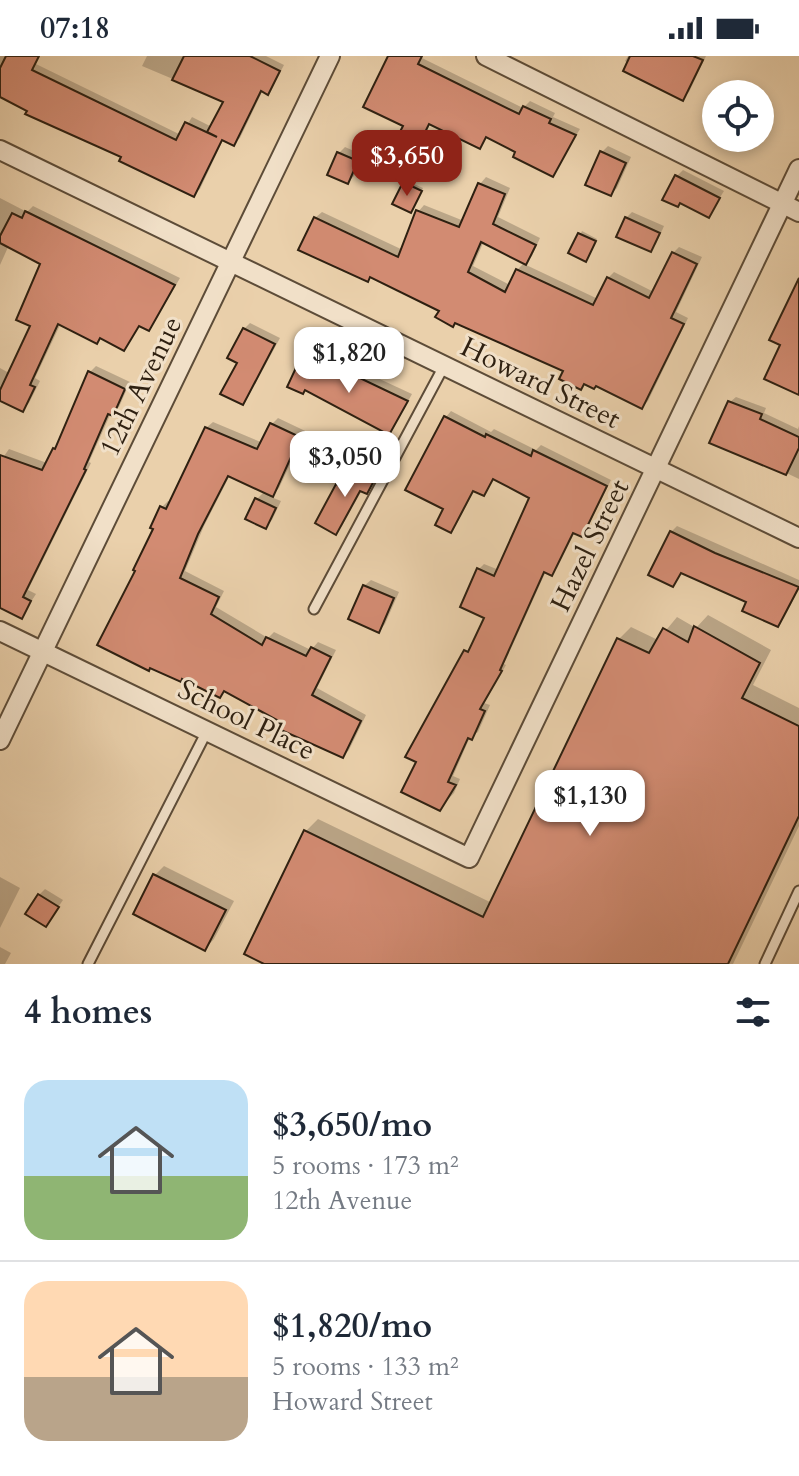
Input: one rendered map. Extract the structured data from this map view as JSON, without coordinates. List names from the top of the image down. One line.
{"streets":{"street":["Howard Street","12th Avenue","Hazel Street","School Place"]},"crossings":[["Howard Street","12th Avenue"],["Howard Street","Hazel Street"],["12th Avenue","School Place"],["Hazel Street","School Place"]],"page":{"status":"07:18","price":["$3,650","$1,820","$3,050","$1,130"],"heading":"4 homes","list":[{"name":"$3,650/mo","note":"5 rooms · 173 m² · 12th Avenue"},{"name":"$1,820/mo","note":"5 rooms · 133 m² · Howard Street"}]}}
